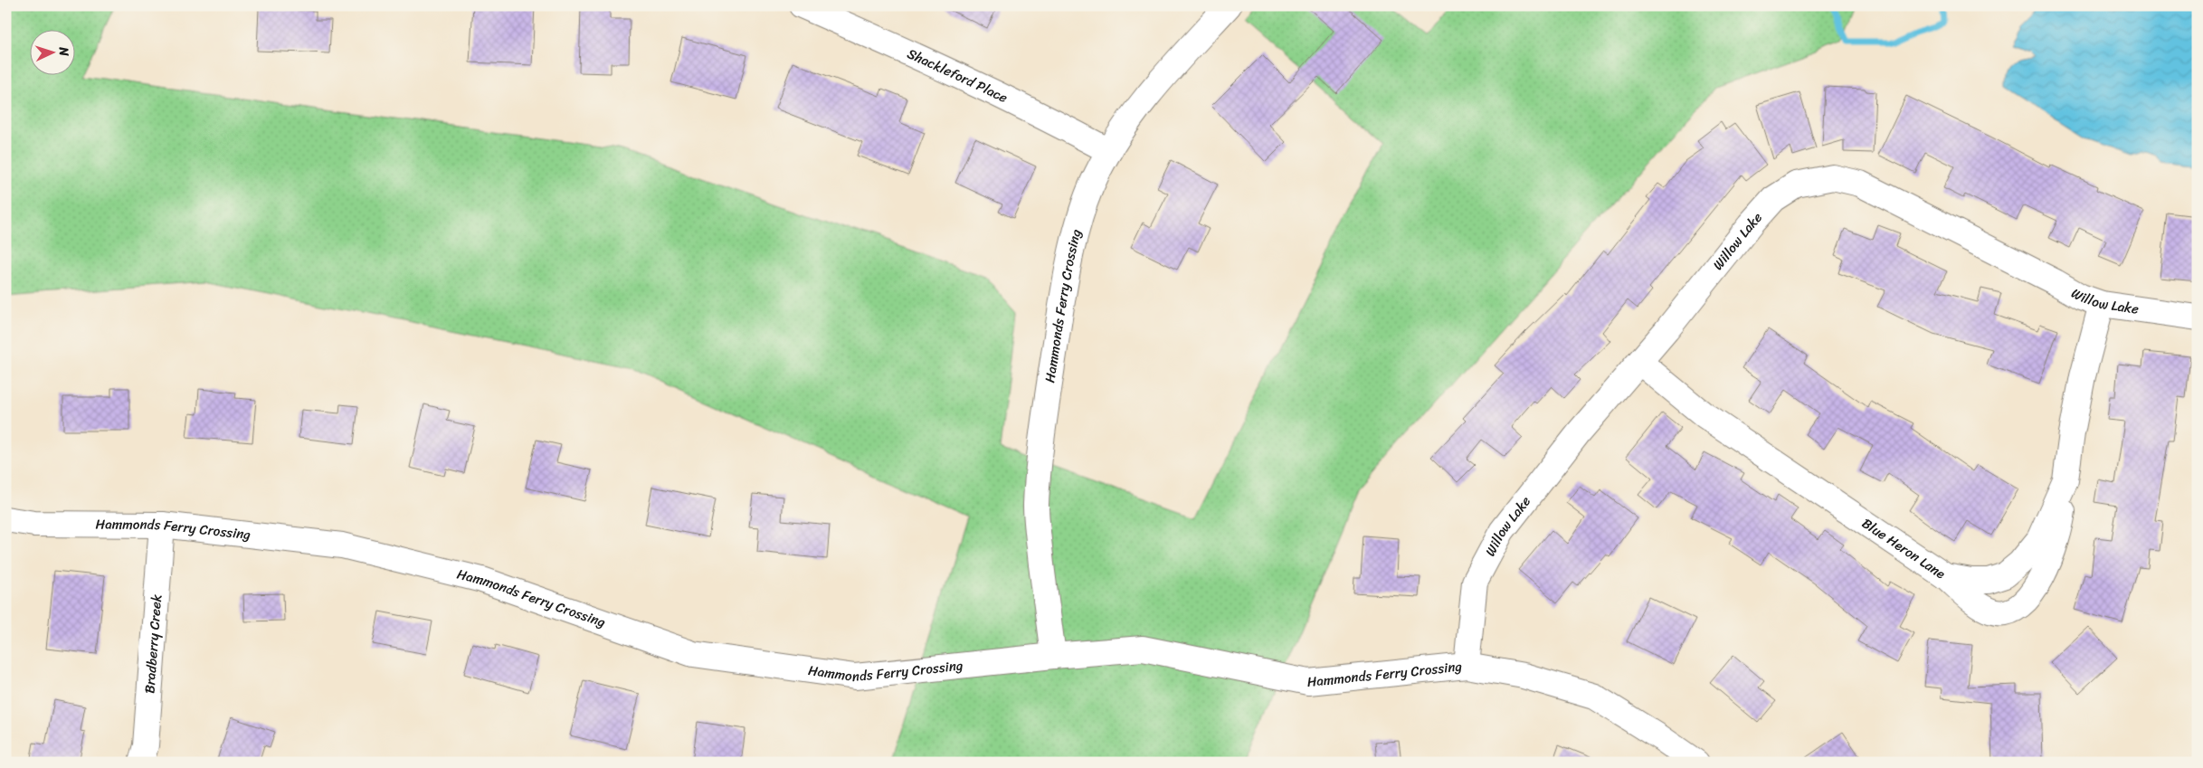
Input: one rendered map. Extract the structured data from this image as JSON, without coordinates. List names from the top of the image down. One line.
{"streets":{"street":["Shackleford Place","Willow Lake","Hammonds Ferry Crossing","Blue Heron Lane","Bradberry Creek"]},"crossings":[["Shackleford Place","Hammonds Ferry Crossing"],["Willow Lake","Hammonds Ferry Crossing"],["Willow Lake","Blue Heron Lane"],["Hammonds Ferry Crossing","Bradberry Creek"]],"north":"right"}
